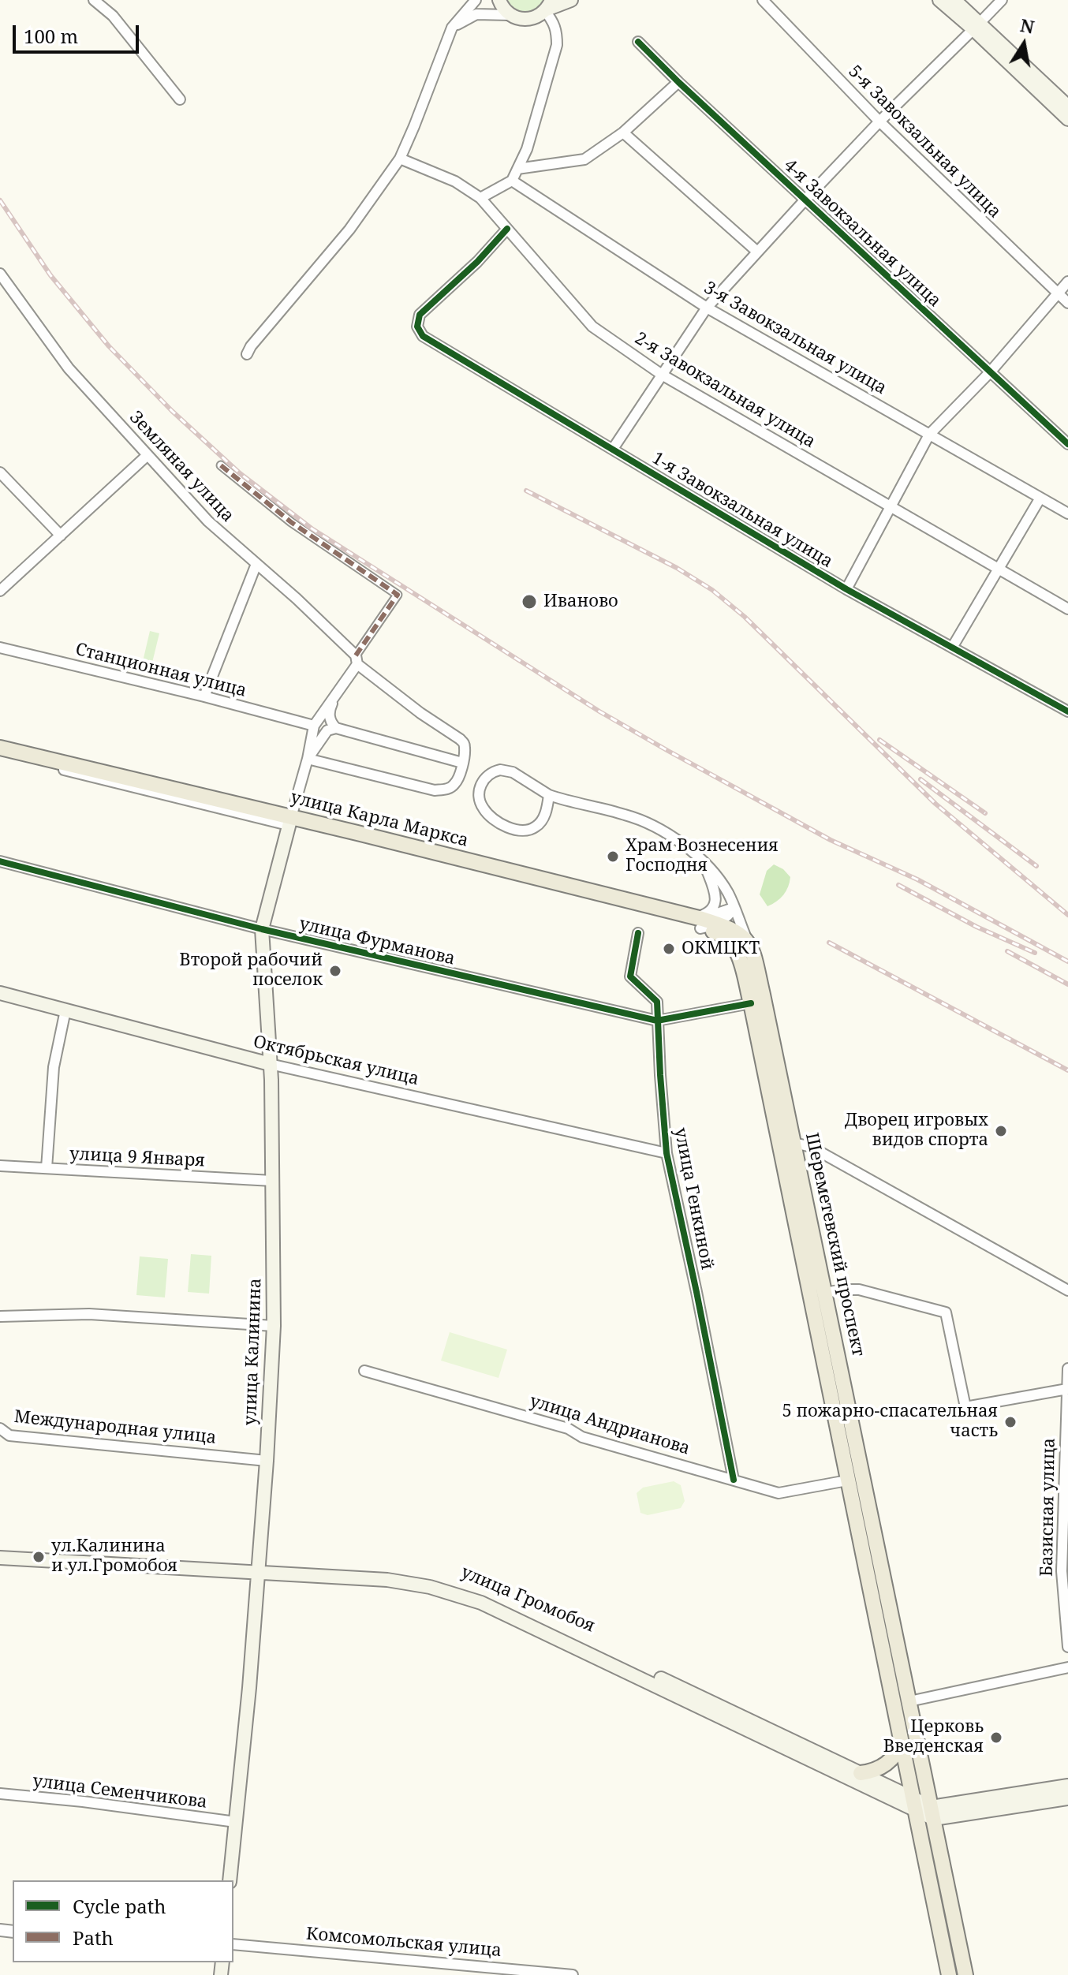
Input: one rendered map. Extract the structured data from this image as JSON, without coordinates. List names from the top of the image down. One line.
{"streets":{"main road":["улица Карла Маркса","Октябрьская улица","Шереметевский проспект","улица Калинина","улица Громобоя"],"street":["5-я Завокзальная улица","4-я Завокзальная улица","3-я Завокзальная улица","2-я Завокзальная улица","Земляная улица","1-я Завокзальная улица","Станционная улица","улица Фурманова","улица 9 Января","улица Генкиной","улица Андрианова","Международная улица","Базисная улица","улица Семенчикова","Комсомольская улица"]},"crossings":[["2-я Завокзальная улица","1-я Завокзальная улица"],["улица Карла Маркса","Шереметевский проспект"],["улица Карла Маркса","улица Калинина"],["улица Фурманова","улица Генкиной"],["улица Фурманова","Шереметевский проспект"],["улица Фурманова","улица Калинина"],["Октябрьская улица","улица Генкиной"],["Октябрьская улица","улица Калинина"],["улица 9 Января","улица Калинина"],["улица Генкиной","улица Андрианова"],["Шереметевский проспект","улица Андрианова"],["Шереметевский проспект","улица Громобоя"],["улица Калинина","Международная улица"],["улица Калинина","улица Громобоя"],["улица Калинина","улица Семенчикова"]],"places":["Иваново","Храм Вознесения Господня","ОКМЦКТ","Второй рабочий поселок","Дворец игровых видов спорта","5 пожарно-спасательная часть","ул.Калинина и ул.Громобоя","Церковь Введенская"],"legend":["Cycle path","Path"],"scale_bar":"100 m","north":"top"}
